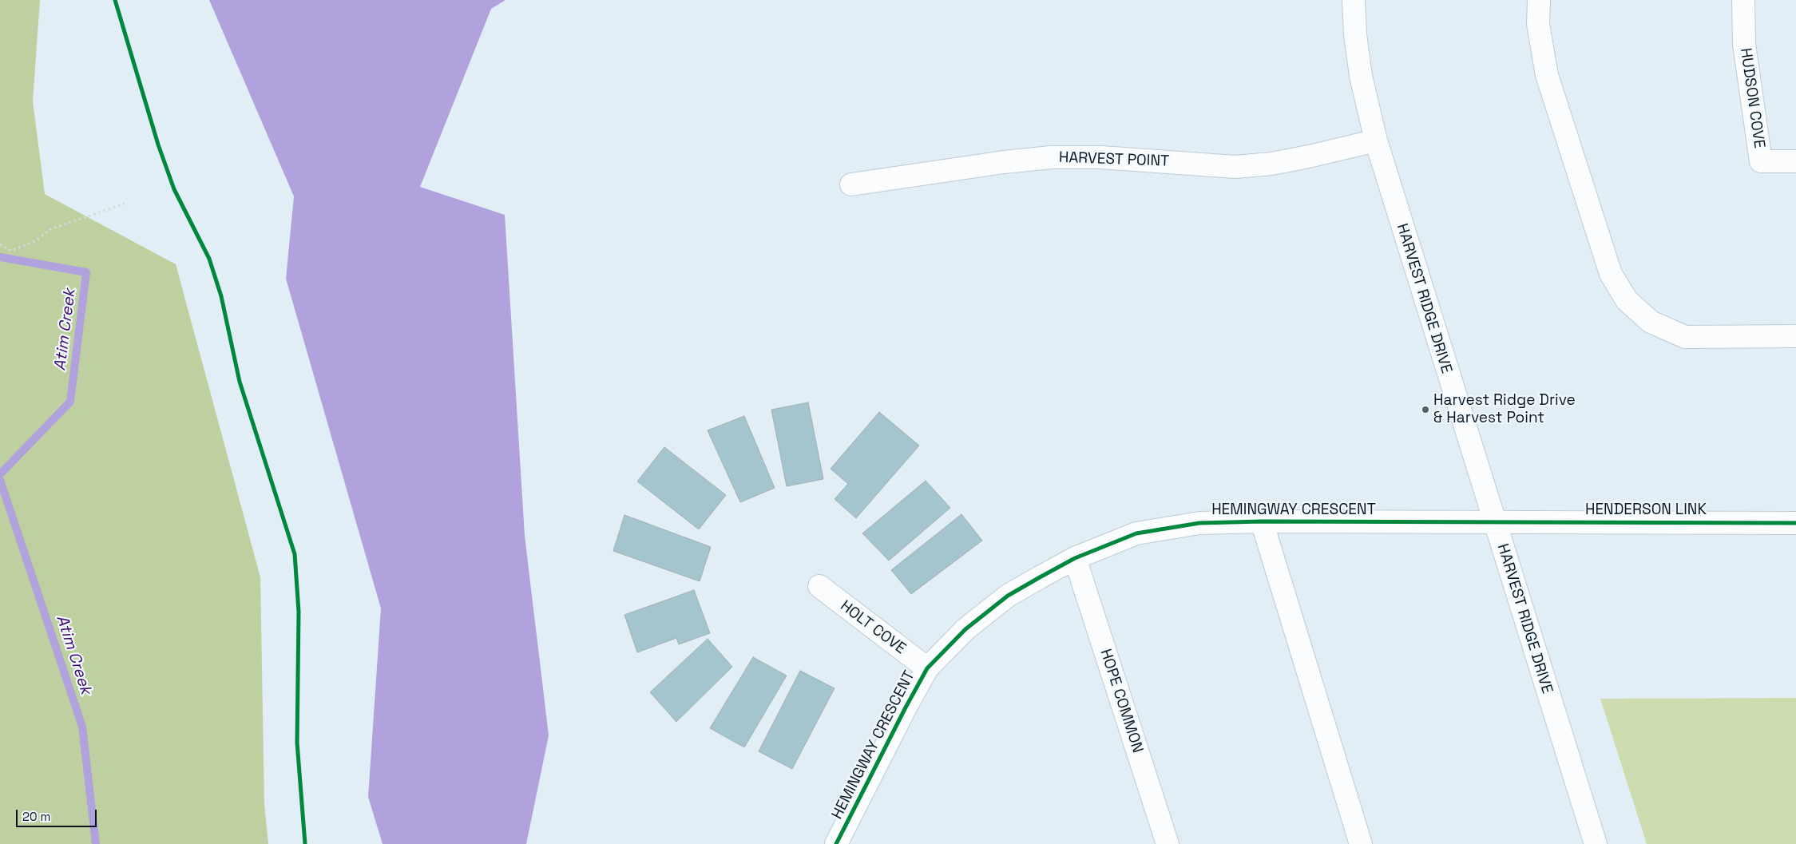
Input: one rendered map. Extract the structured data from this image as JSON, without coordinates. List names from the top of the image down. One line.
{"streets":{"street":["HUDSON COVE","HARVEST POINT","HARVEST RIDGE DRIVE","HEMINGWAY CRESCENT","HENDERSON LINK","HOLT COVE","HOPE COMMON"]},"crossings":[["HARVEST POINT","HARVEST RIDGE DRIVE"],["HARVEST RIDGE DRIVE","HEMINGWAY CRESCENT"],["HARVEST RIDGE DRIVE","HENDERSON LINK"],["HEMINGWAY CRESCENT","HENDERSON LINK"],["HEMINGWAY CRESCENT","HOLT COVE"],["HEMINGWAY CRESCENT","HOPE COMMON"]],"water":["Atim Creek"],"places":["Harvest Ridge Drive & Harvest Point"],"scale_bar":"20 m"}
